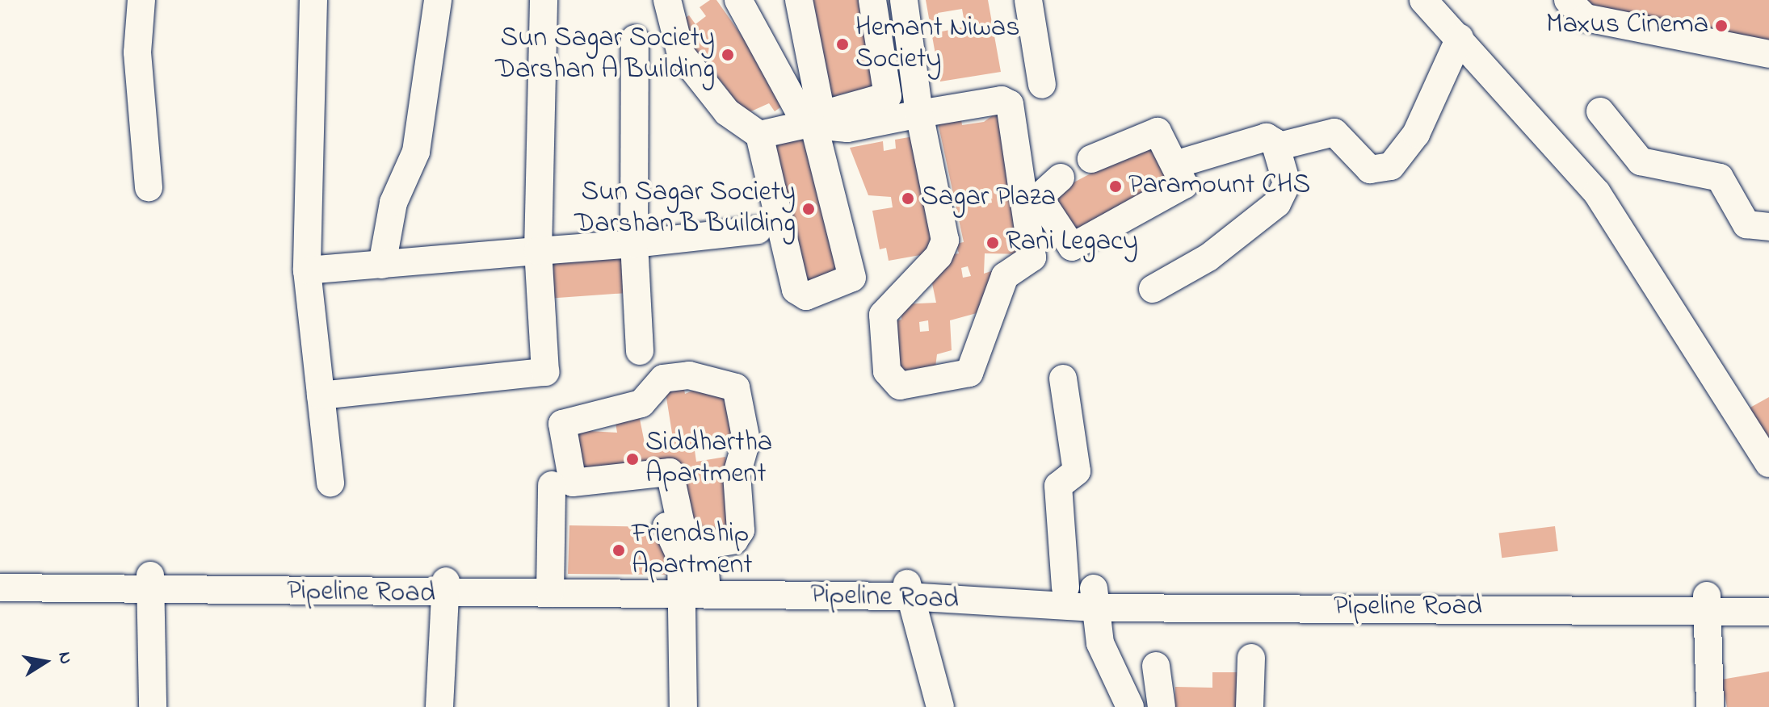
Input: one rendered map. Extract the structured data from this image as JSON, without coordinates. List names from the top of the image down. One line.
{"streets":{"street":["Pipeline Road"]},"places":["Maxus Cinema","Hemant Niwas Society","Sun Sagar Society Darshan A Building","Paramount CHS","Sagar Plaza","Sun Sagar Society Darshan B Building","Rani Legacy","Siddhartha Apartment","Friendship Apartment"],"north":"right"}
